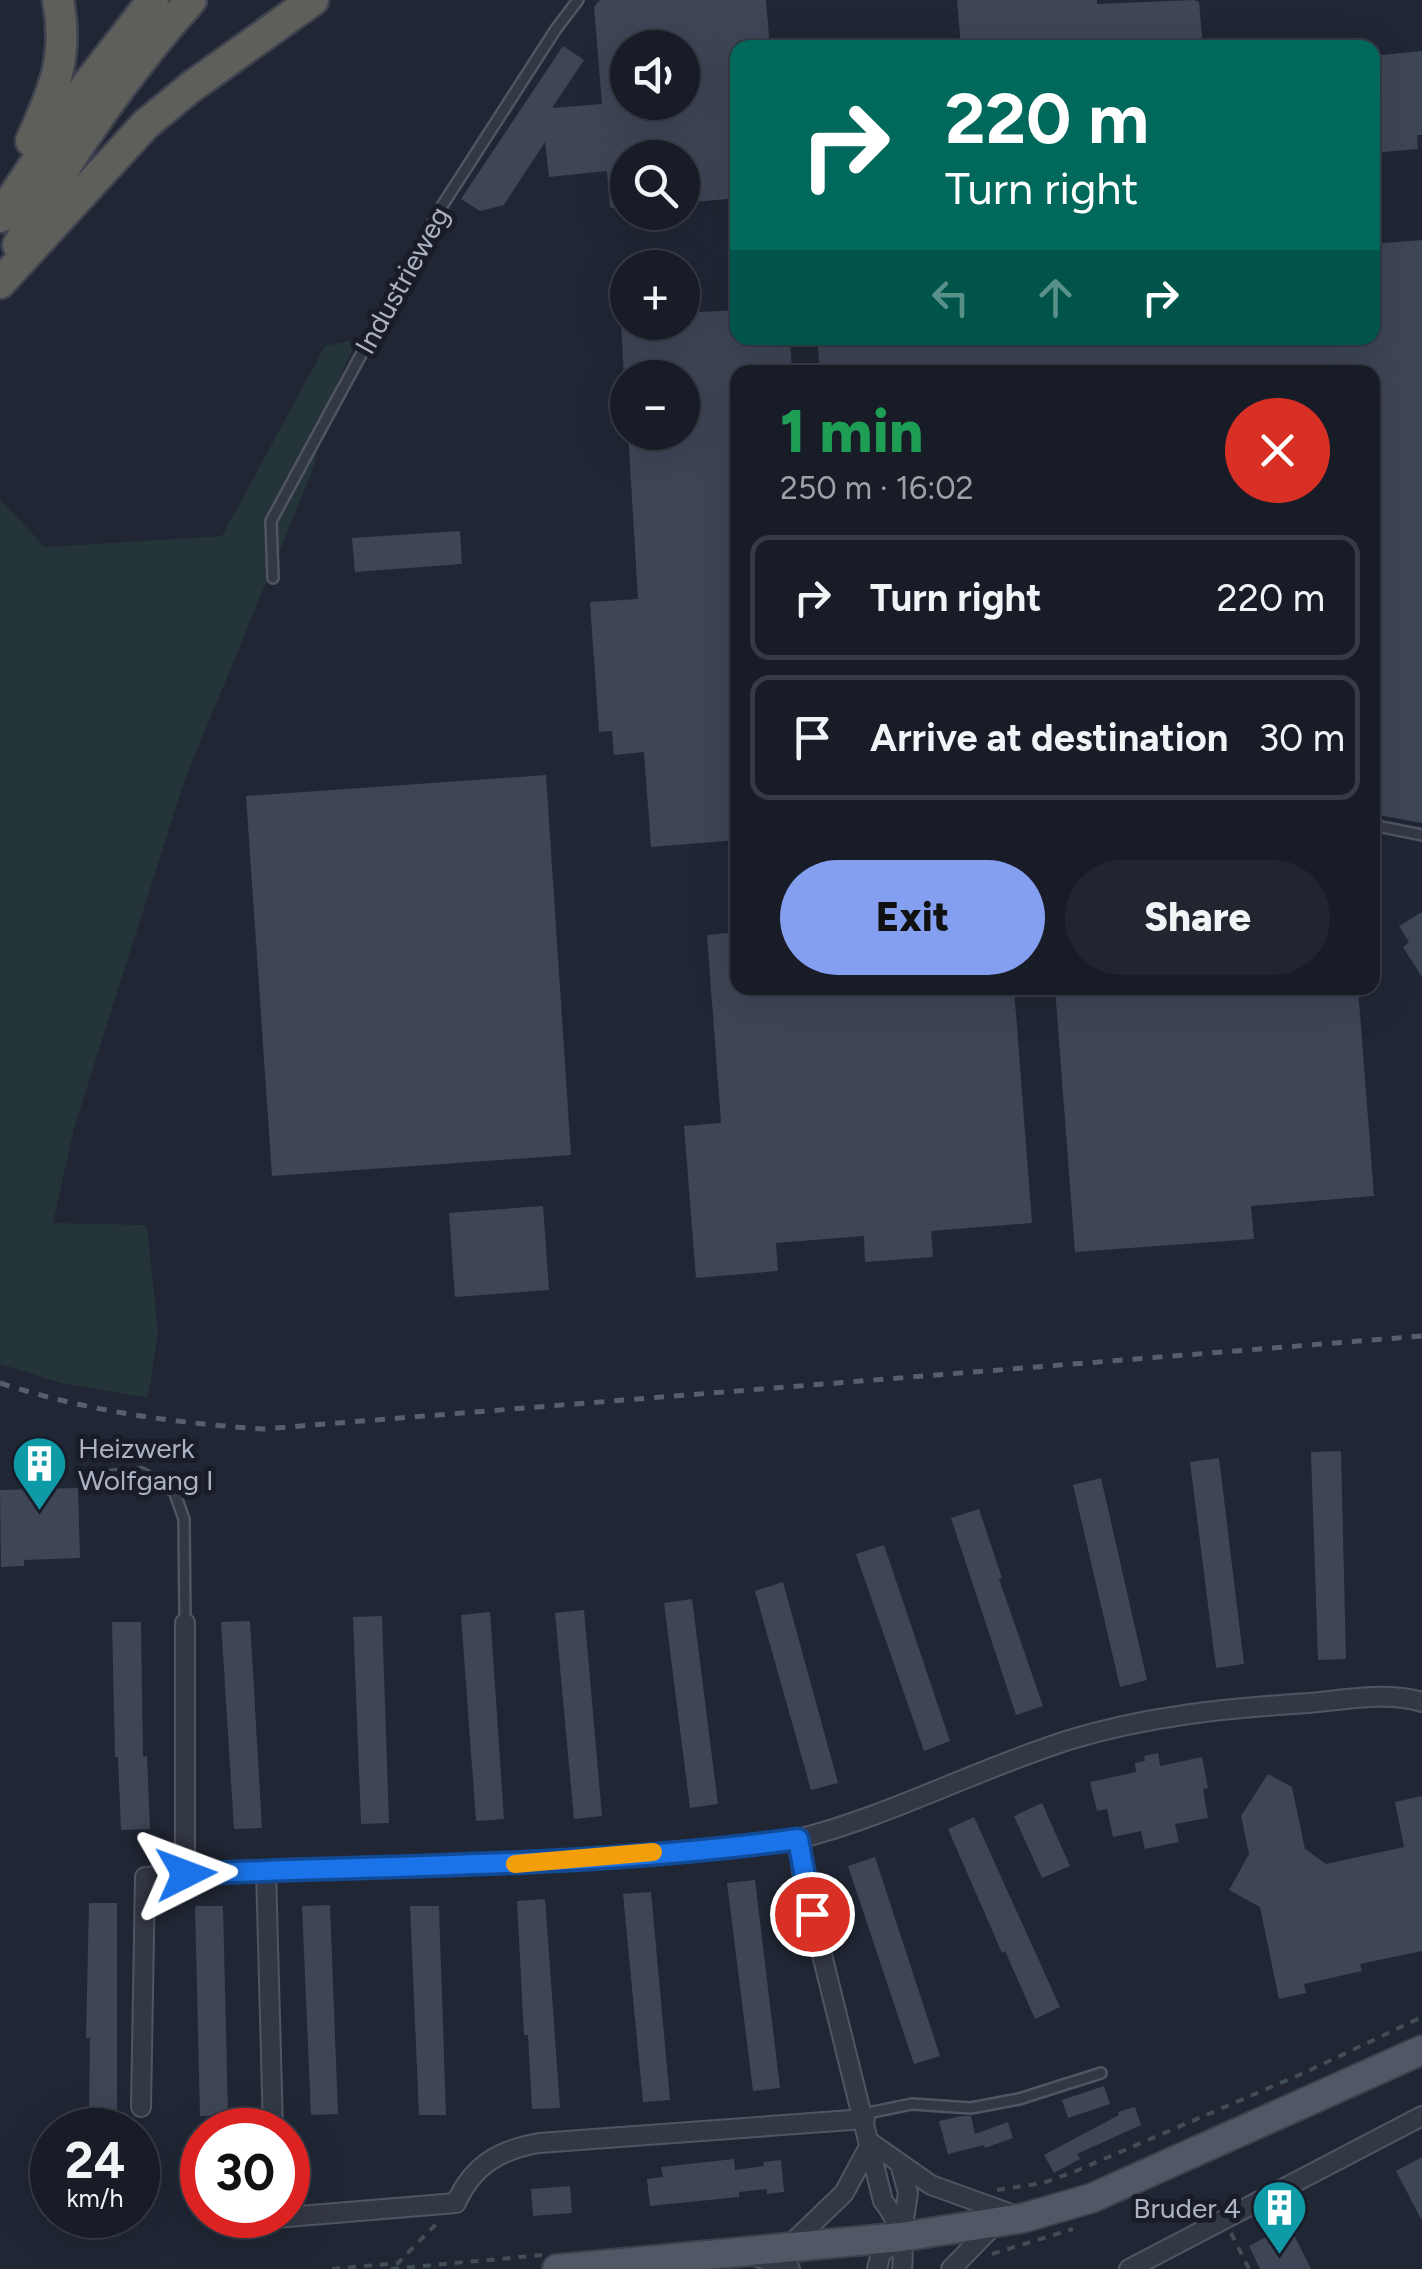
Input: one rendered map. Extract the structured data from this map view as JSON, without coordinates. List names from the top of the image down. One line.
{"streets":{"lane":["Industrieweg"]},"places":{"building":["Heizwerk Wolfgang I","Bruder 4"]},"page":{"map_buttons":["+","−"],"turn":["220 m","Turn right"],"heading":["1 min","250 m · 16:02"],"list":[{"name":"Turn right","value":"220 m"},{"name":"Arrive at destination","value":"30 m"}],"buttons":["Exit","Share"],"speed":"24 km/h","limit":"30"}}
